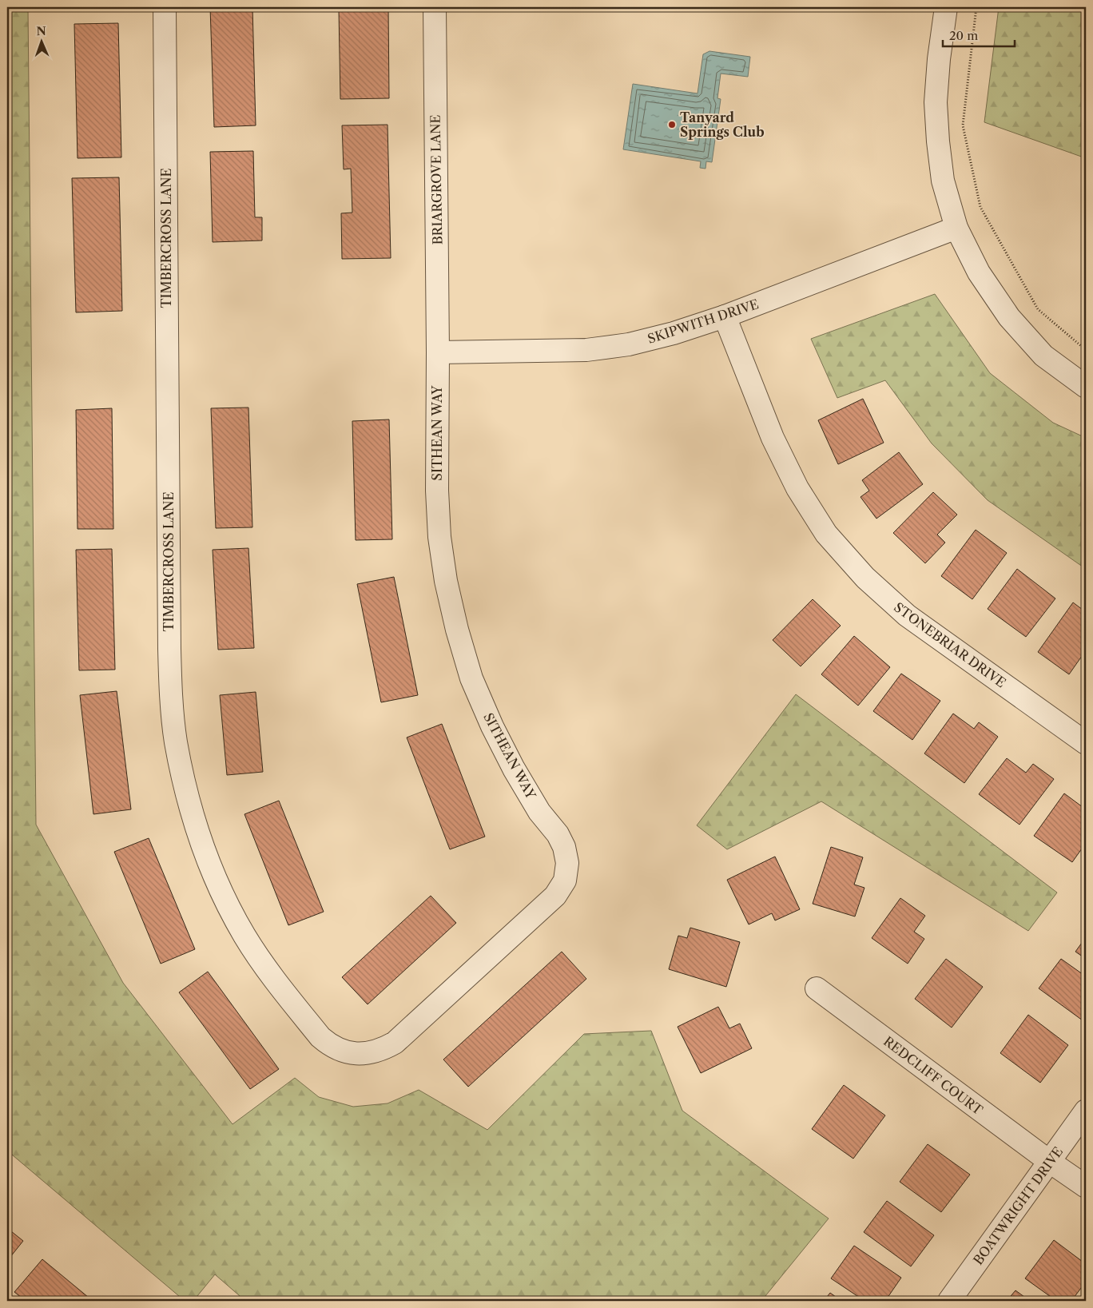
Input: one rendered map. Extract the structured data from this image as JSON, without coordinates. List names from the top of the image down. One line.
{"streets":{"street":["BRIARGROVE LANE","TIMBERCROSS LANE","SKIPWITH DRIVE","SITHEAN WAY","STONEBRIAR DRIVE","REDCLIFF COURT","BOATWRIGHT DRIVE"]},"crossings":[["BRIARGROVE LANE","SKIPWITH DRIVE"],["BRIARGROVE LANE","SITHEAN WAY"],["TIMBERCROSS LANE","SITHEAN WAY"],["SKIPWITH DRIVE","SITHEAN WAY"],["SKIPWITH DRIVE","STONEBRIAR DRIVE"],["REDCLIFF COURT","BOATWRIGHT DRIVE"]],"places":["Tanyard Springs Club"],"scale_bar":"20 m","north":"top"}
